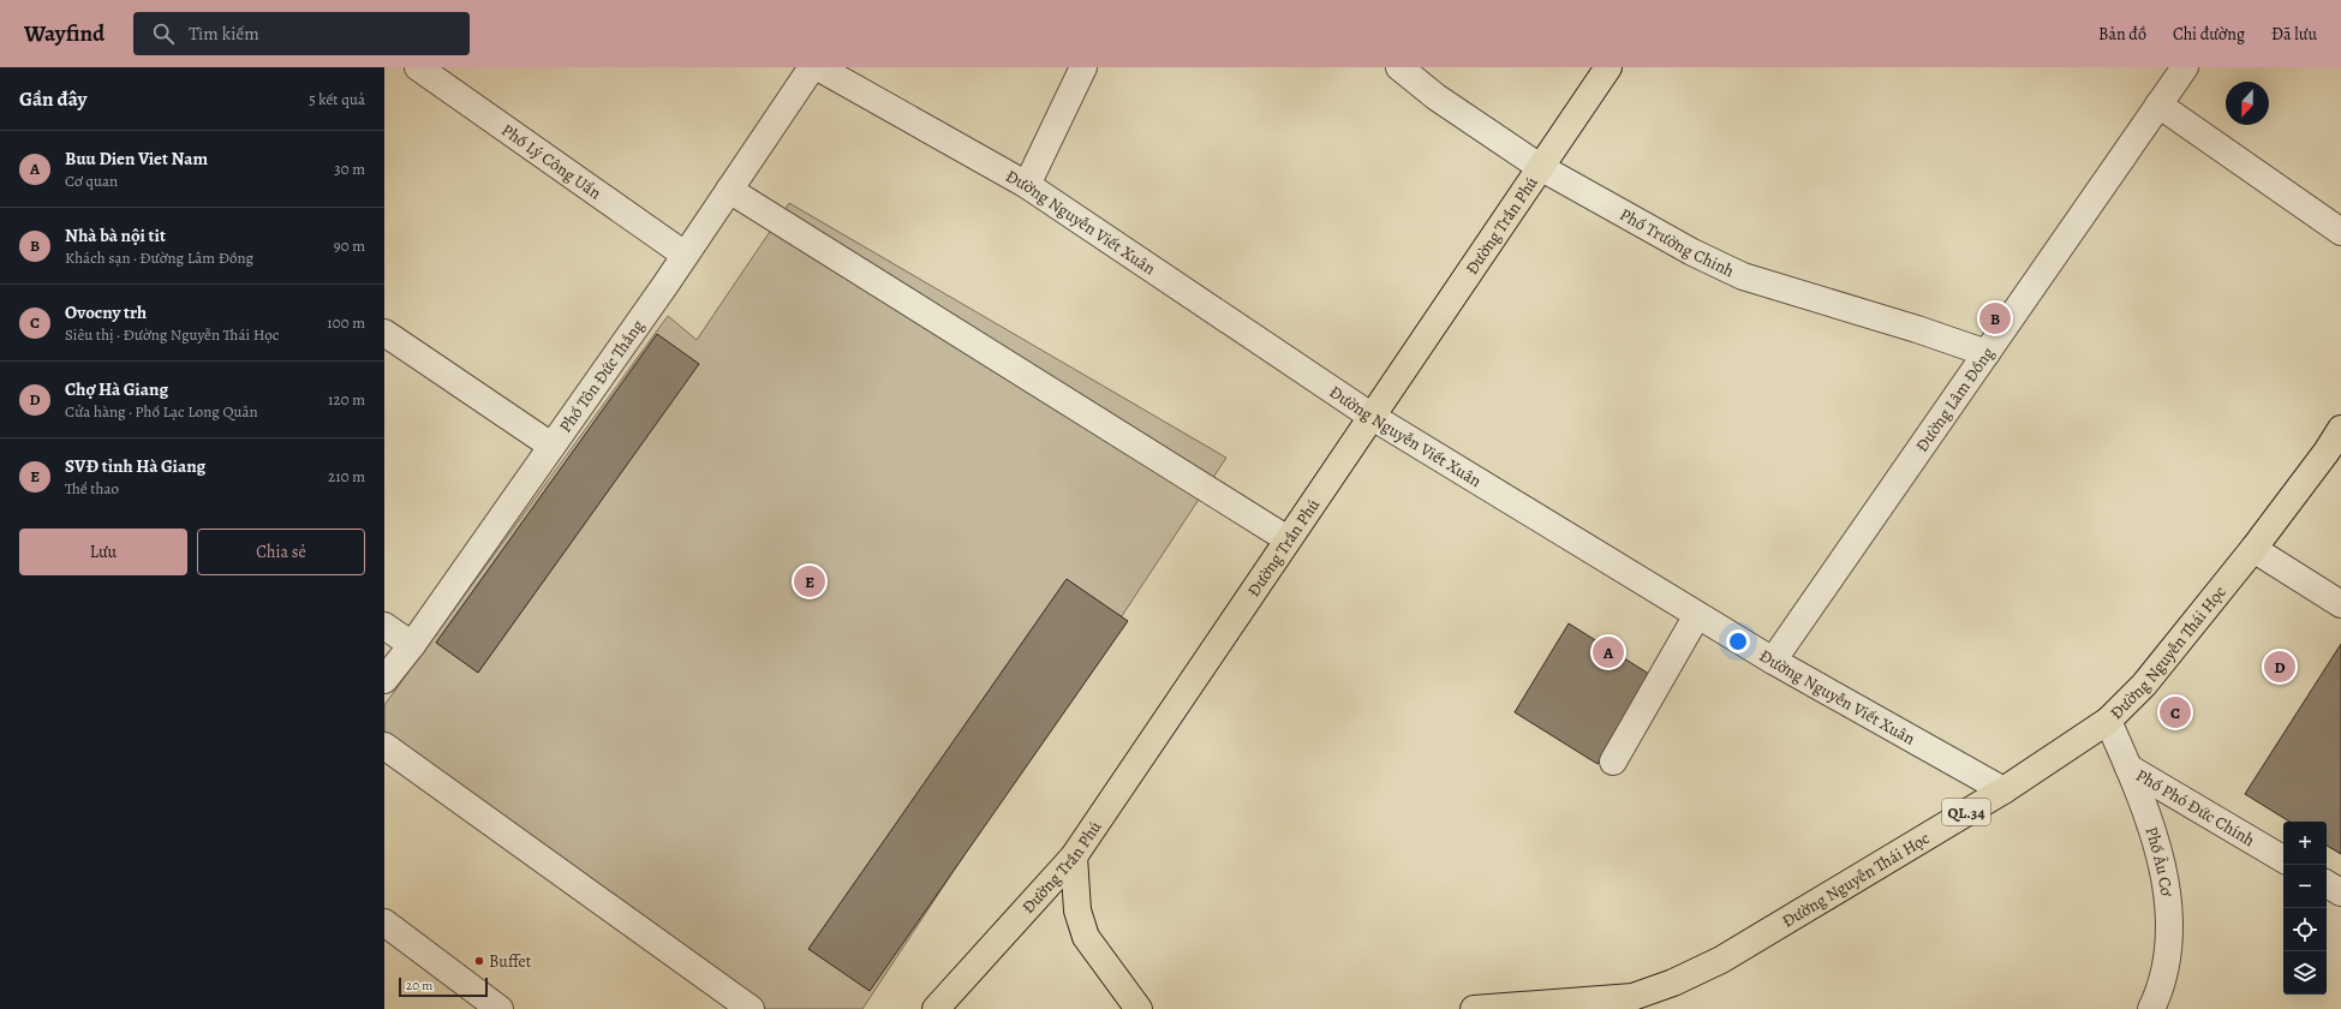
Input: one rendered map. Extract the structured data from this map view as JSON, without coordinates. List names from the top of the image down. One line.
{"streets":{"main road":["Đường Trần Phú","Đường Nguyễn Thái Học","QL.34"],"street":["Phố Lý Công Uẩn","Đường Nguyễn Viết Xuân","Phố Trường Chinh","Phố Tôn Đức Thắng","Đường Lâm Đồng","Phố Phó Đức Chính","Phố Âu Cơ"]},"crossings":[["Phố Lý Công Uẩn","Phố Tôn Đức Thắng"],["Đường Nguyễn Viết Xuân","Đường Trần Phú"],["Đường Nguyễn Viết Xuân","Đường Lâm Đồng"],["Đường Nguyễn Viết Xuân","Đường Nguyễn Thái Học"],["Đường Trần Phú","Phố Trường Chinh"],["Phố Trường Chinh","Đường Lâm Đồng"],["Đường Nguyễn Thái Học","Phố Âu Cơ"],["Phố Phó Đức Chính","Phố Âu Cơ"]],"places":["Buffet"],"scale_bar":"20 m","north":"bottom","page":{"header":"Wayfind","search":"Tìm kiếm","nav":["Bản đồ","Chỉ đường","Đã lưu"],"heading":["Gần đây","5 kết quả"],"list":[{"mark":"A","name":"Buu Dien Viet Nam","note":"Cơ quan","value":"30 m"},{"mark":"B","name":"Nhà bà nội tit","note":"Khách sạn · Đường Lâm Đồng","value":"90 m"},{"mark":"C","name":"Ovocny trh","note":"Siêu thị · Đường Nguyễn Thái Học","value":"100 m"},{"mark":"D","name":"Chợ Hà Giang","note":"Cửa hàng · Phố Lạc Long Quân","value":"120 m"},{"mark":"E","name":"SVĐ tỉnh Hà Giang","note":"Thể thao","value":"210 m"}],"pins":["B","E","A","D","C"],"buttons":["Lưu","Chia sẻ"],"map_buttons":["+","−"],"scale":"20 m"}}
